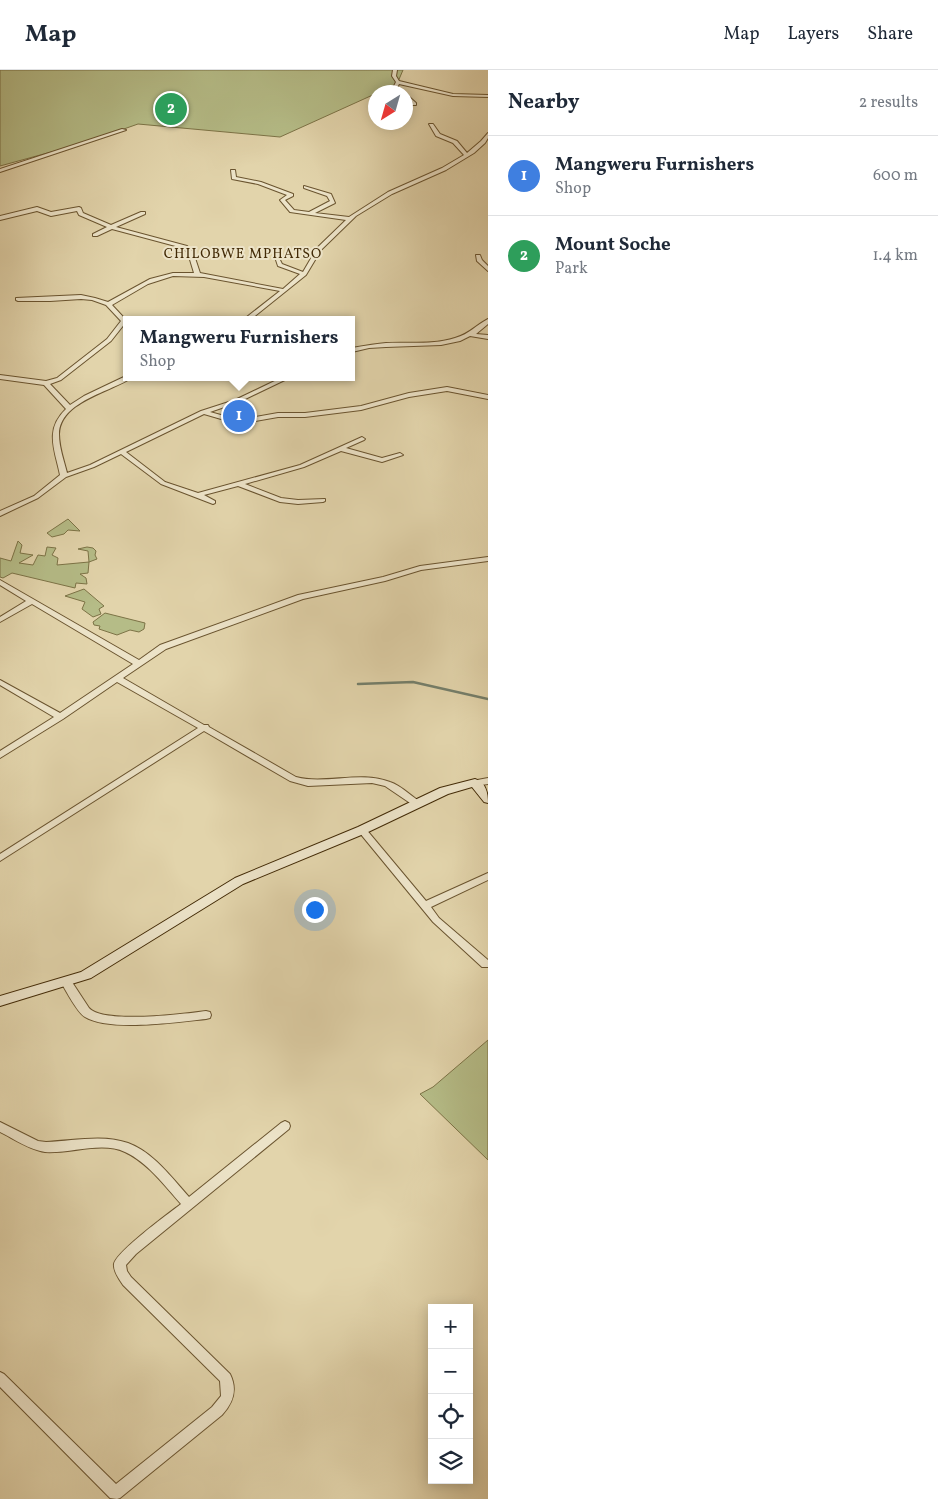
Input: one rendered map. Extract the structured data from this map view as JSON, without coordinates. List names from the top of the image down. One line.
{"districts":["CHILOBWE MPHATSO"],"north":"bottom left","page":{"header":"Map","nav":["Map","Layers","Share"],"heading":["Nearby","2 results"],"pins":["2","1"],"list":[{"mark":"1","name":"Mangweru Furnishers","note":"Shop","value":"600 m"},{"mark":"2","name":"Mount Soche","note":"Park","value":"1.4 km"}],"popup":["Mangweru Furnishers","Shop"],"map_buttons":["+","−"]}}
